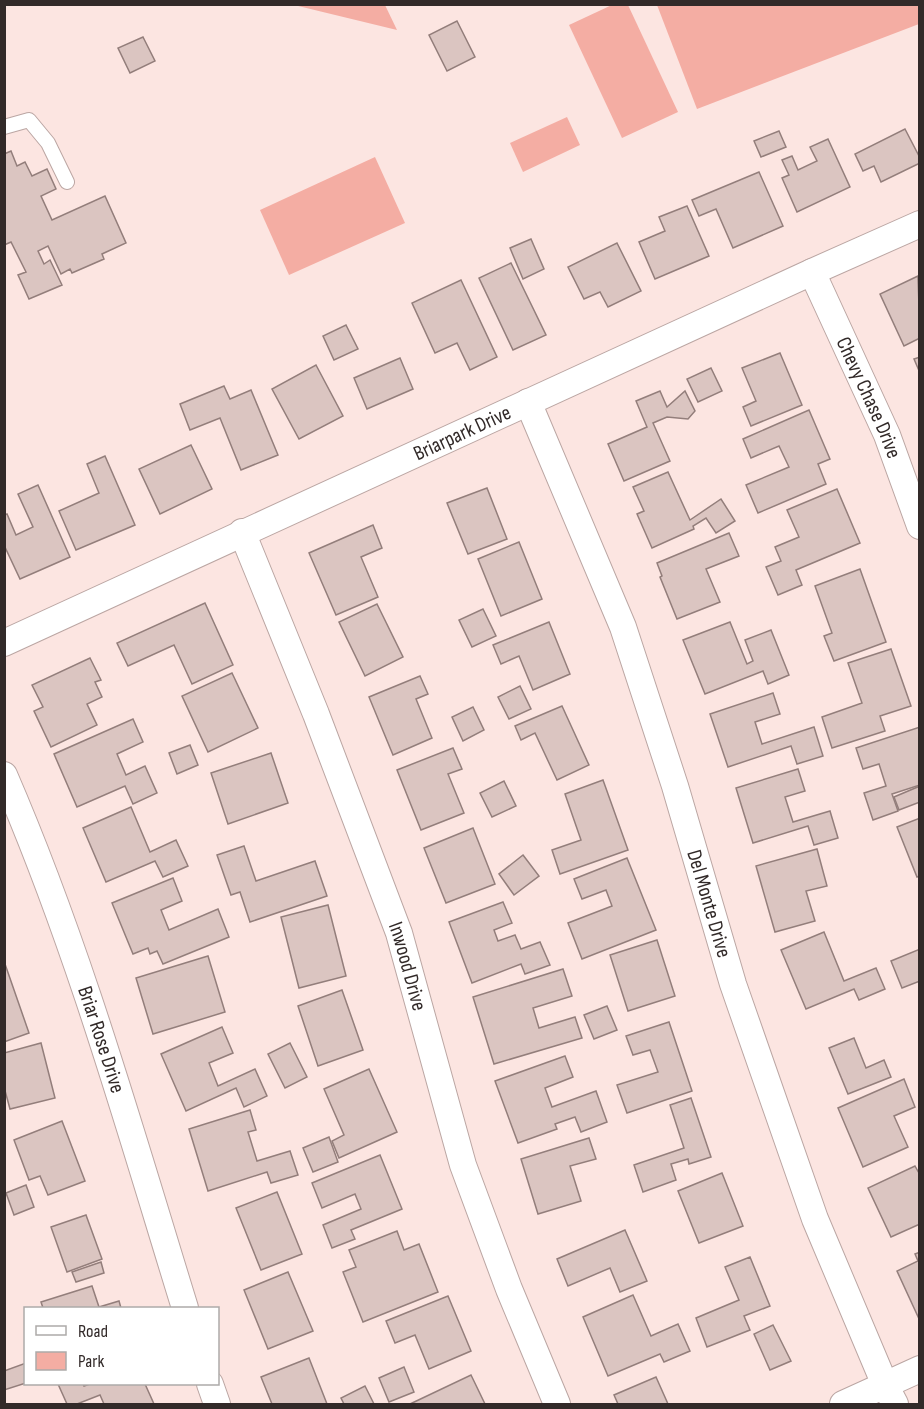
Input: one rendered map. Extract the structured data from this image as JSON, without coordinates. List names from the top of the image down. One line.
{"streets":{"street":["Chevy Chase Drive","Briarpark Drive","Del Monte Drive","Inwood Drive","Briar Rose Drive"]},"crossings":[["Chevy Chase Drive","Briarpark Drive"],["Briarpark Drive","Del Monte Drive"],["Briarpark Drive","Inwood Drive"]],"legend":["Road","Park"]}
